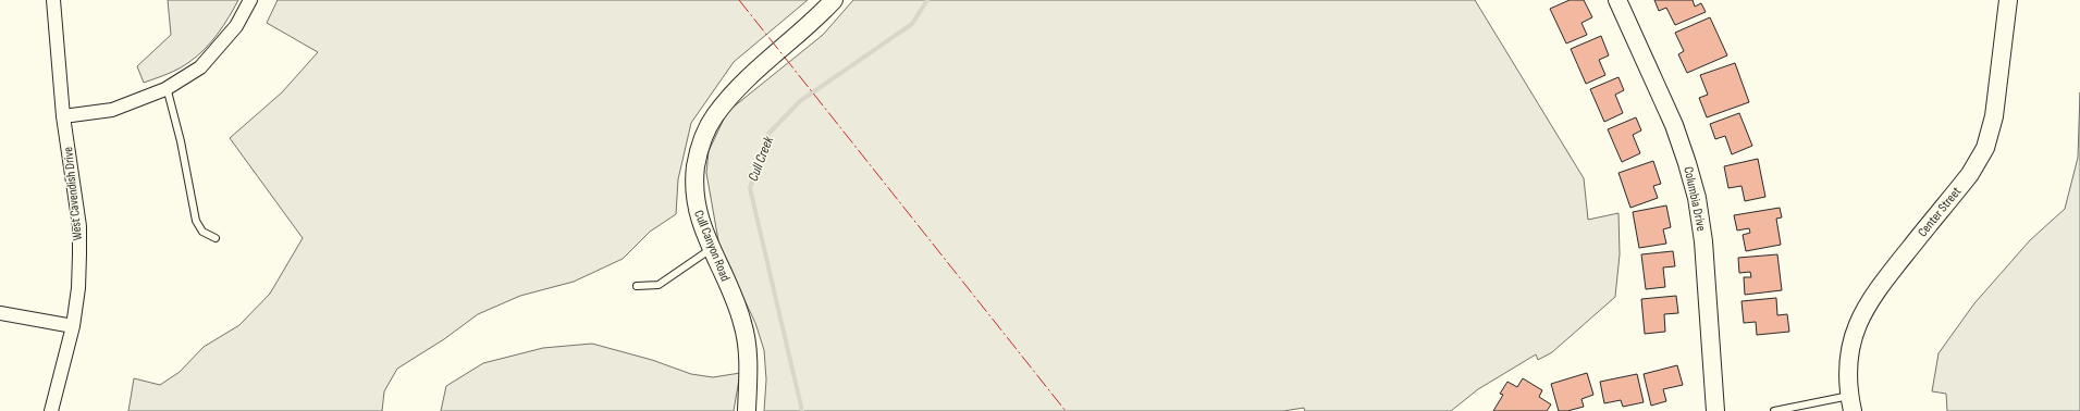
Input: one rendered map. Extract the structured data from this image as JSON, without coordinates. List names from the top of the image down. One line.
{"streets":{"street":["West Cavendish Drive","Columbia Drive","Center Street","Cull Canyon Road"]},"water":["Cull Creek"]}
